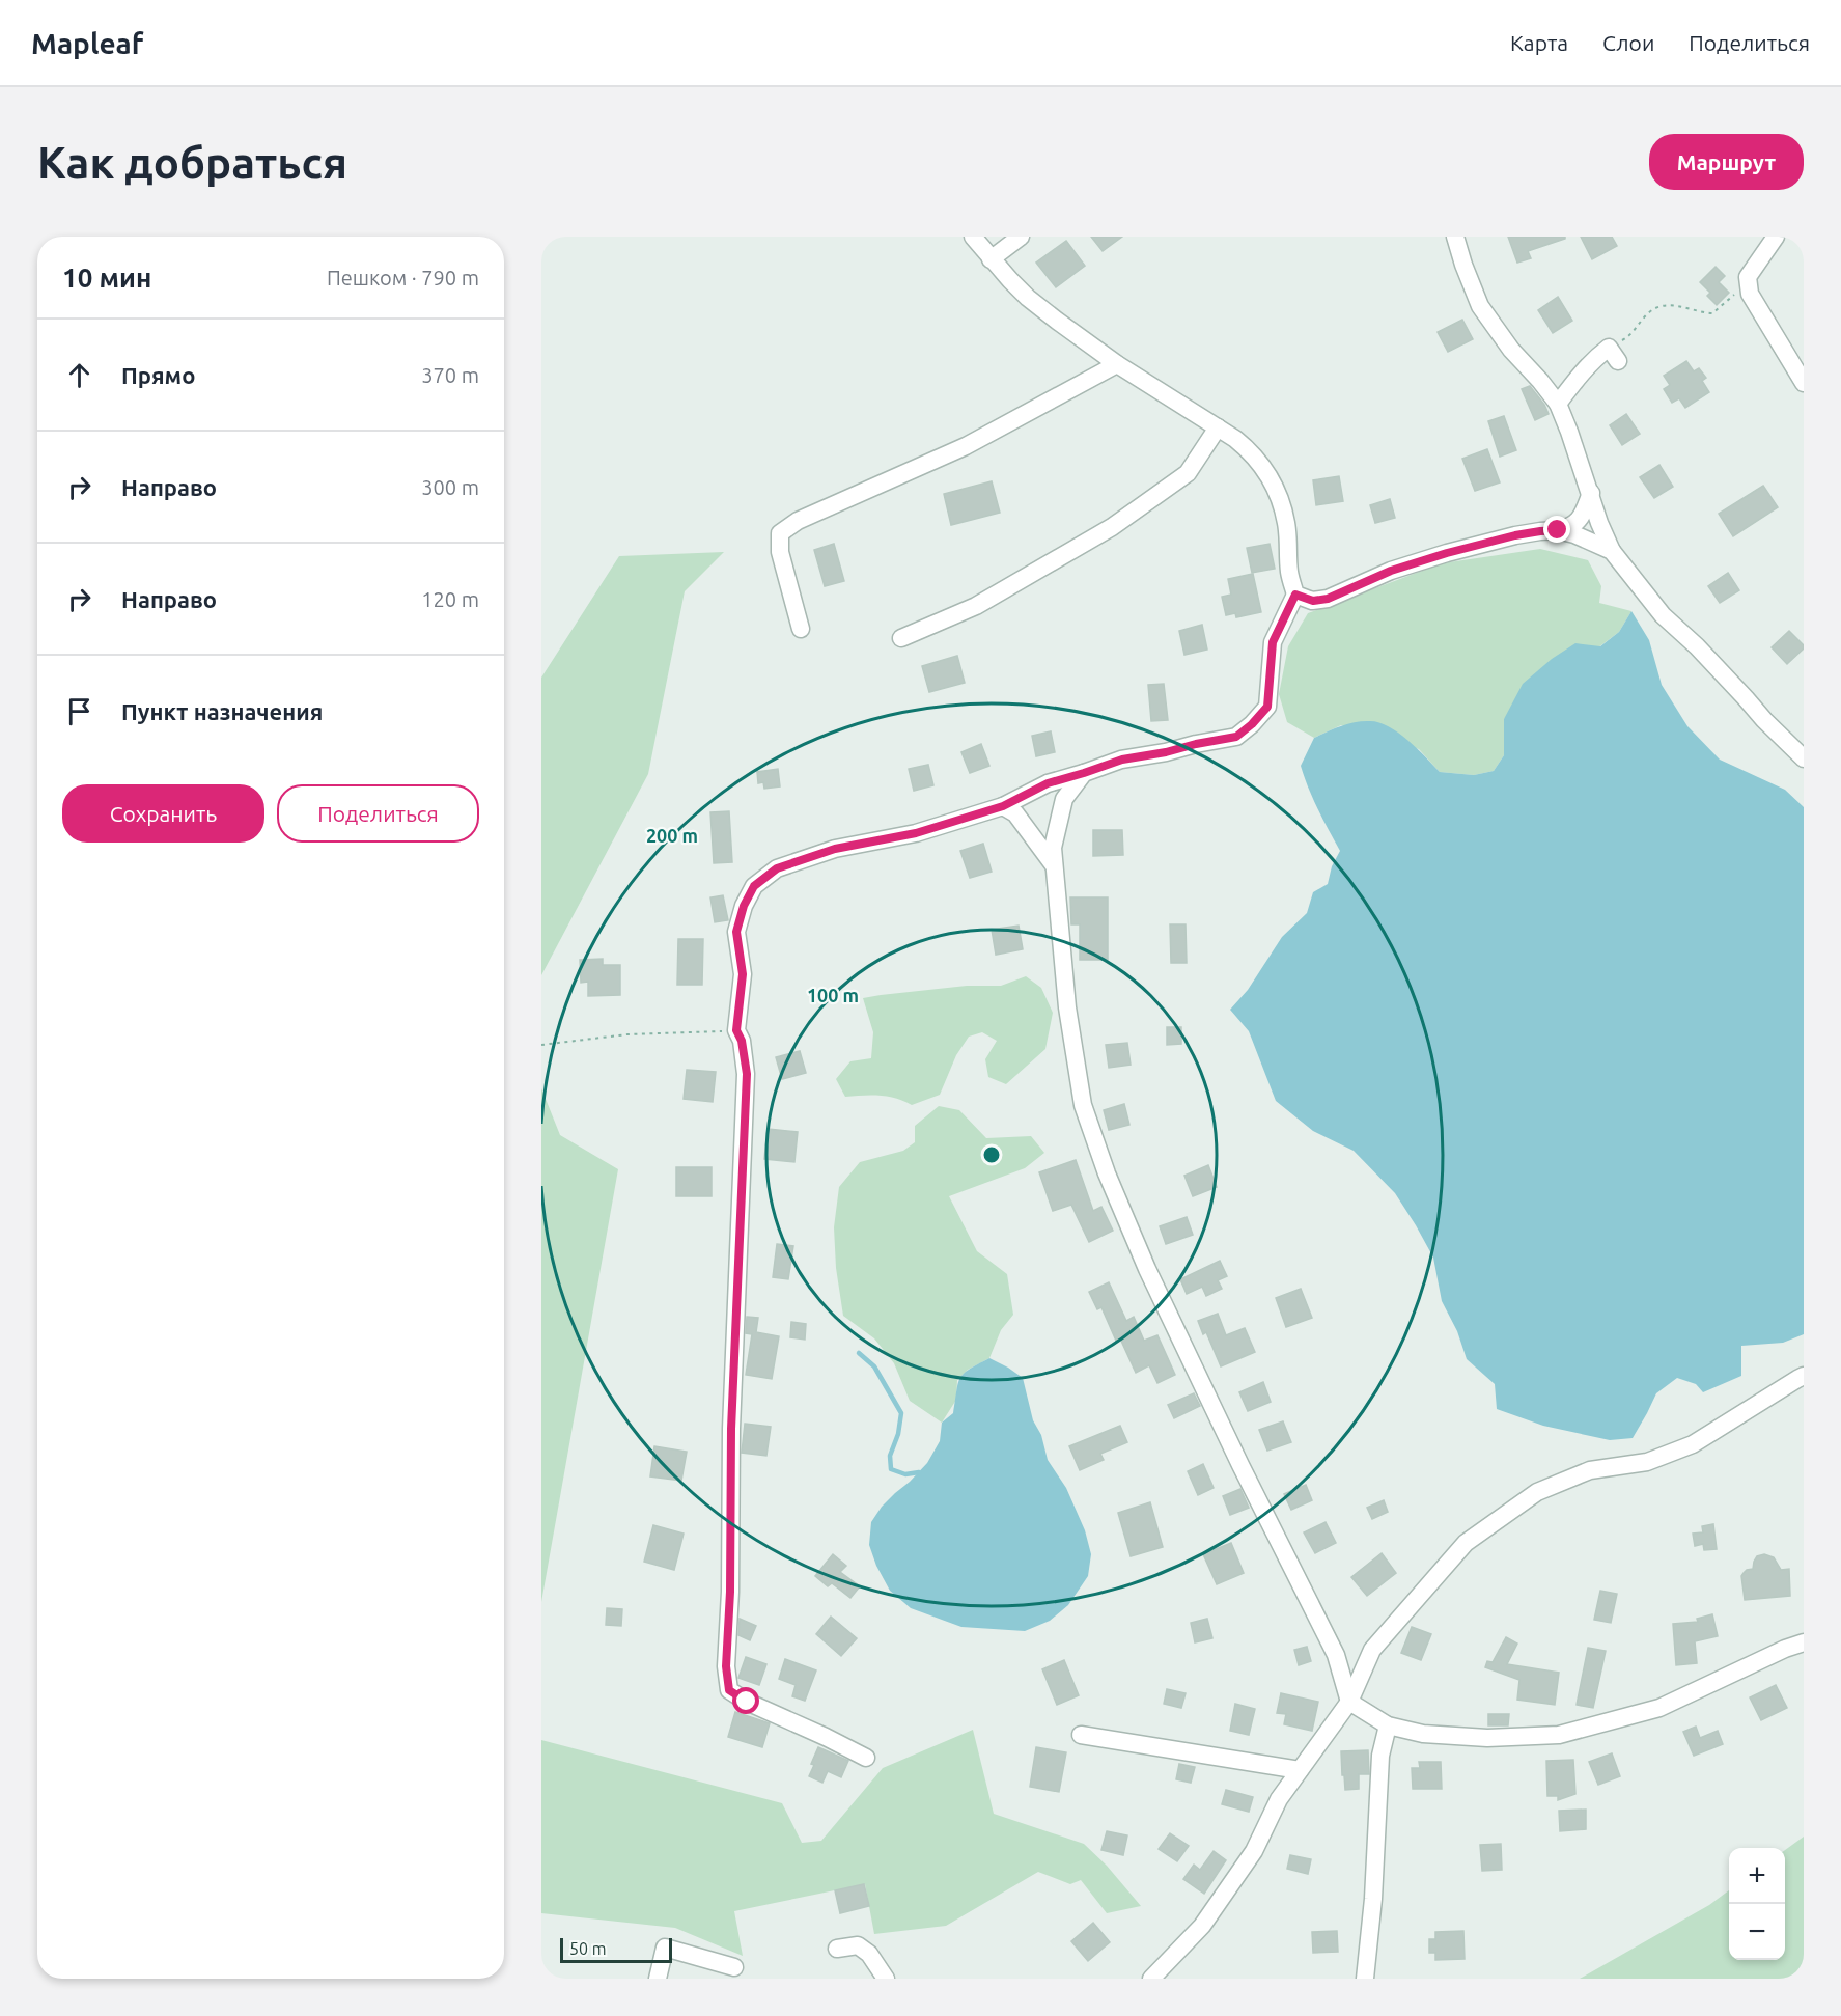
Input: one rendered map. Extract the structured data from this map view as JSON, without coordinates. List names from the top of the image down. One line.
{"scale_bar":"50 m","page":{"header":"Mapleaf","nav":["Карта","Слои","Поделиться"],"buttons":["Маршрут",["Сохранить","Поделиться"]],"title":"Как добраться","heading":["10 мин","Пешком · 790 m"],"list":[["Прямо","370 m"],["Направо","300 m"],["Направо","120 m"],"Пункт назначения"],"map_buttons":["+","−"],"scale":"50 m"},"rings":["200 m","100 m"]}
